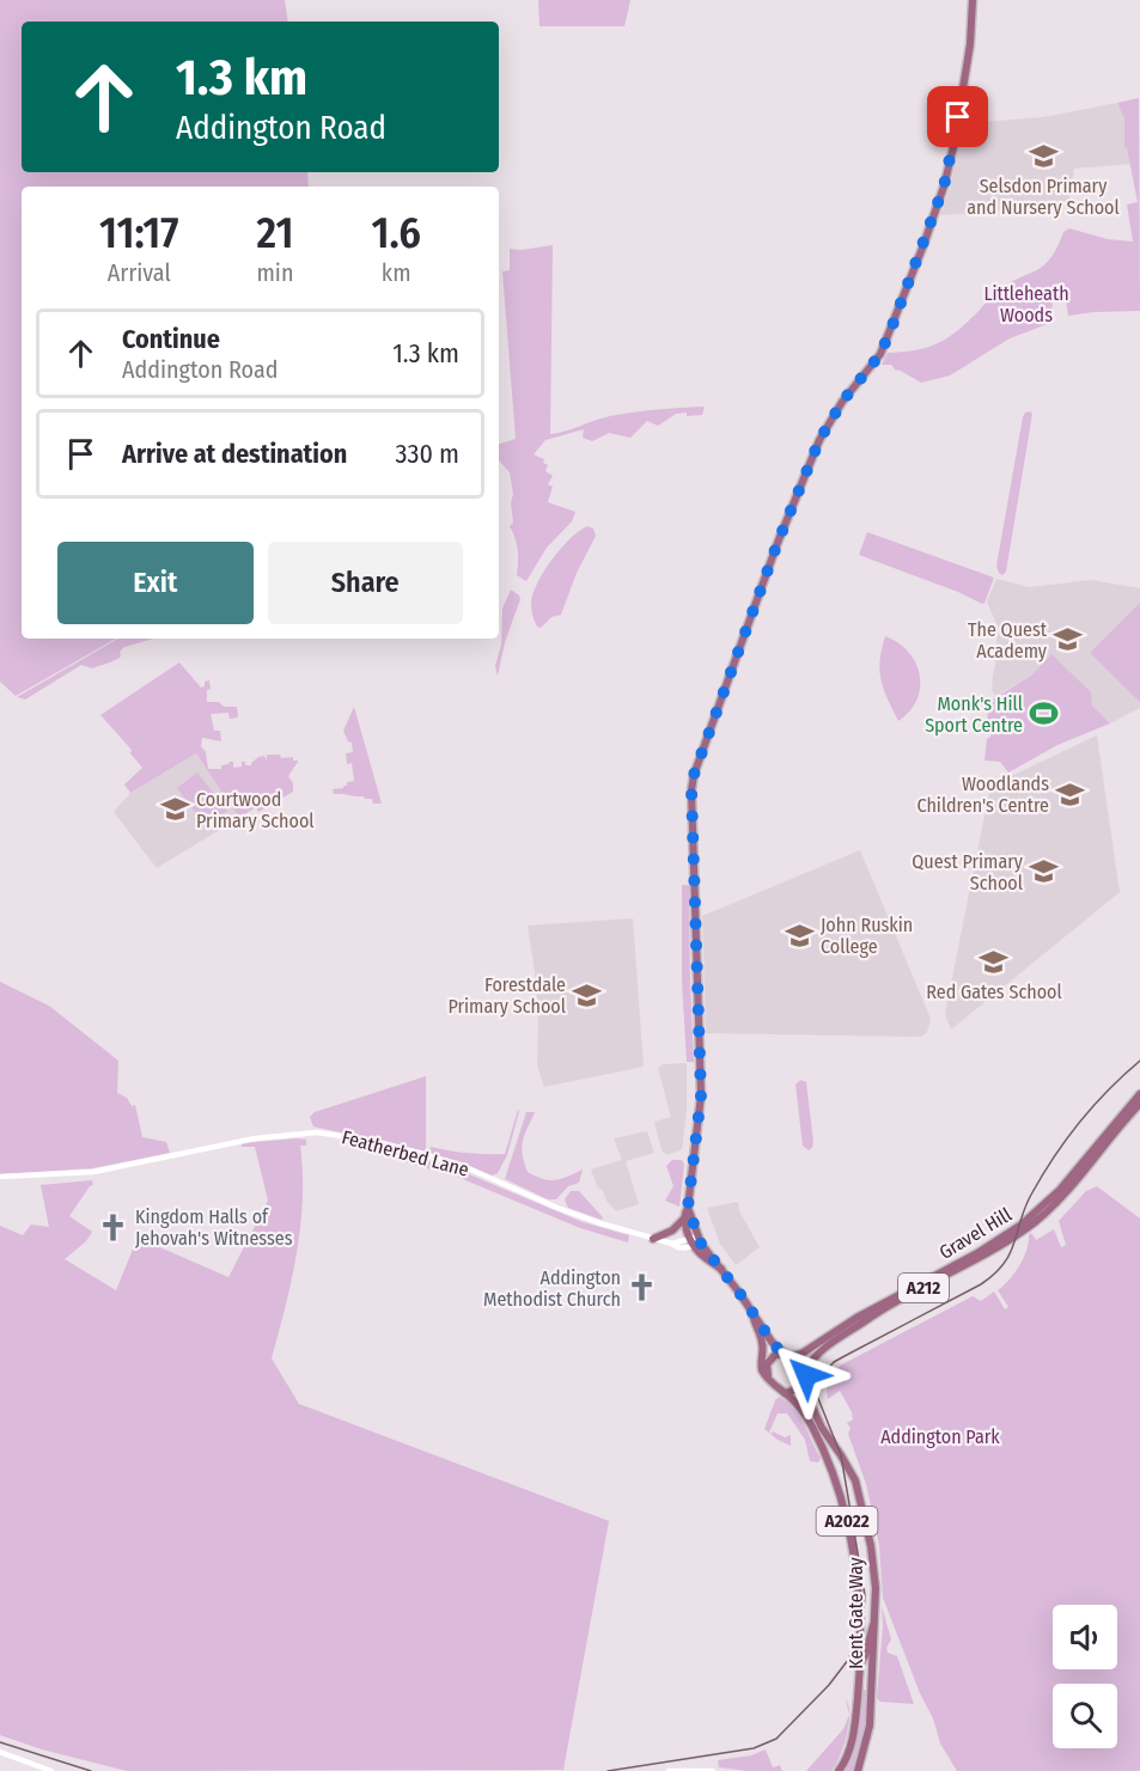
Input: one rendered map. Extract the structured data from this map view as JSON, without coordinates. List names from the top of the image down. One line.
{"streets":{"main road":["Gravel Hill","A212","A2022","Kent Gate Way"],"street":["Featherbed Lane"]},"crossings":[["Gravel Hill","Kent Gate Way"]],"parks":["Littleheath Woods","Addington Park"],"places":{"school or university":["Selsdon Primary and Nursery School","The Quest Academy","Woodlands Children's Centre","Courtwood Primary School","Quest Primary School","John Ruskin College","Red Gates School","Forestdale Primary School"],"sports":["Monk's Hill Sport Centre"],"church":["Kingdom Halls of Jehovah's Witnesses","Addington Methodist Church"]},"page":{"turn":["1.3 km","Addington Road"],"eta":["11:17","Arrival","21","min","1.6","km"],"list":[{"name":"Continue","note":"Addington Road","value":"1.3 km"},{"name":"Arrive at destination","value":"330 m"}],"buttons":["Exit","Share"]}}
